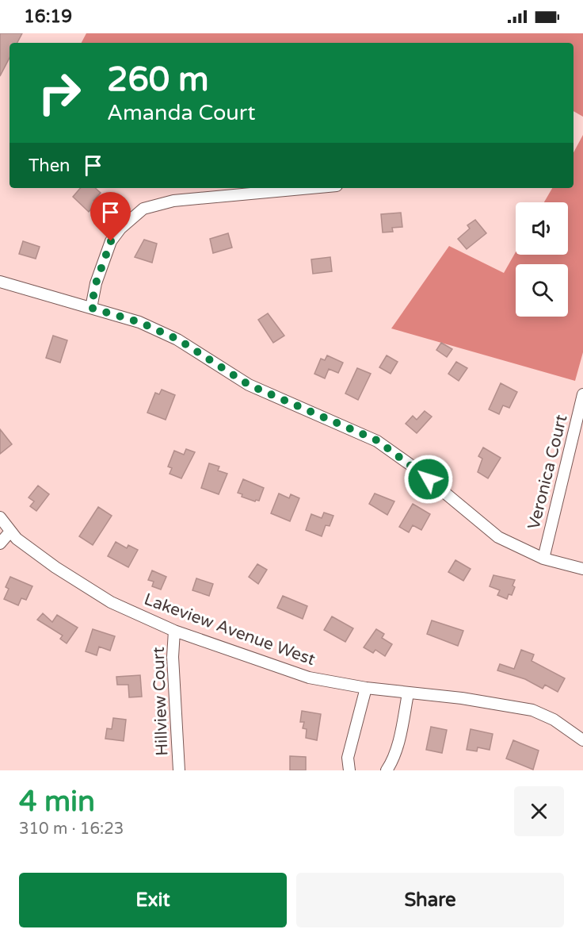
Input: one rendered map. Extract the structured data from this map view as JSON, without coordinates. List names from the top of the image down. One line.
{"streets":{"street":["Veronica Court","Lakeview Avenue West","Hillview Court"]},"crossings":[["Lakeview Avenue West","Hillview Court"]],"page":{"status":"16:19","turn":["260 m","Amanda Court"],"then":"Then","heading":["4 min","310 m · 16:23"],"buttons":["Exit","Share"]}}
